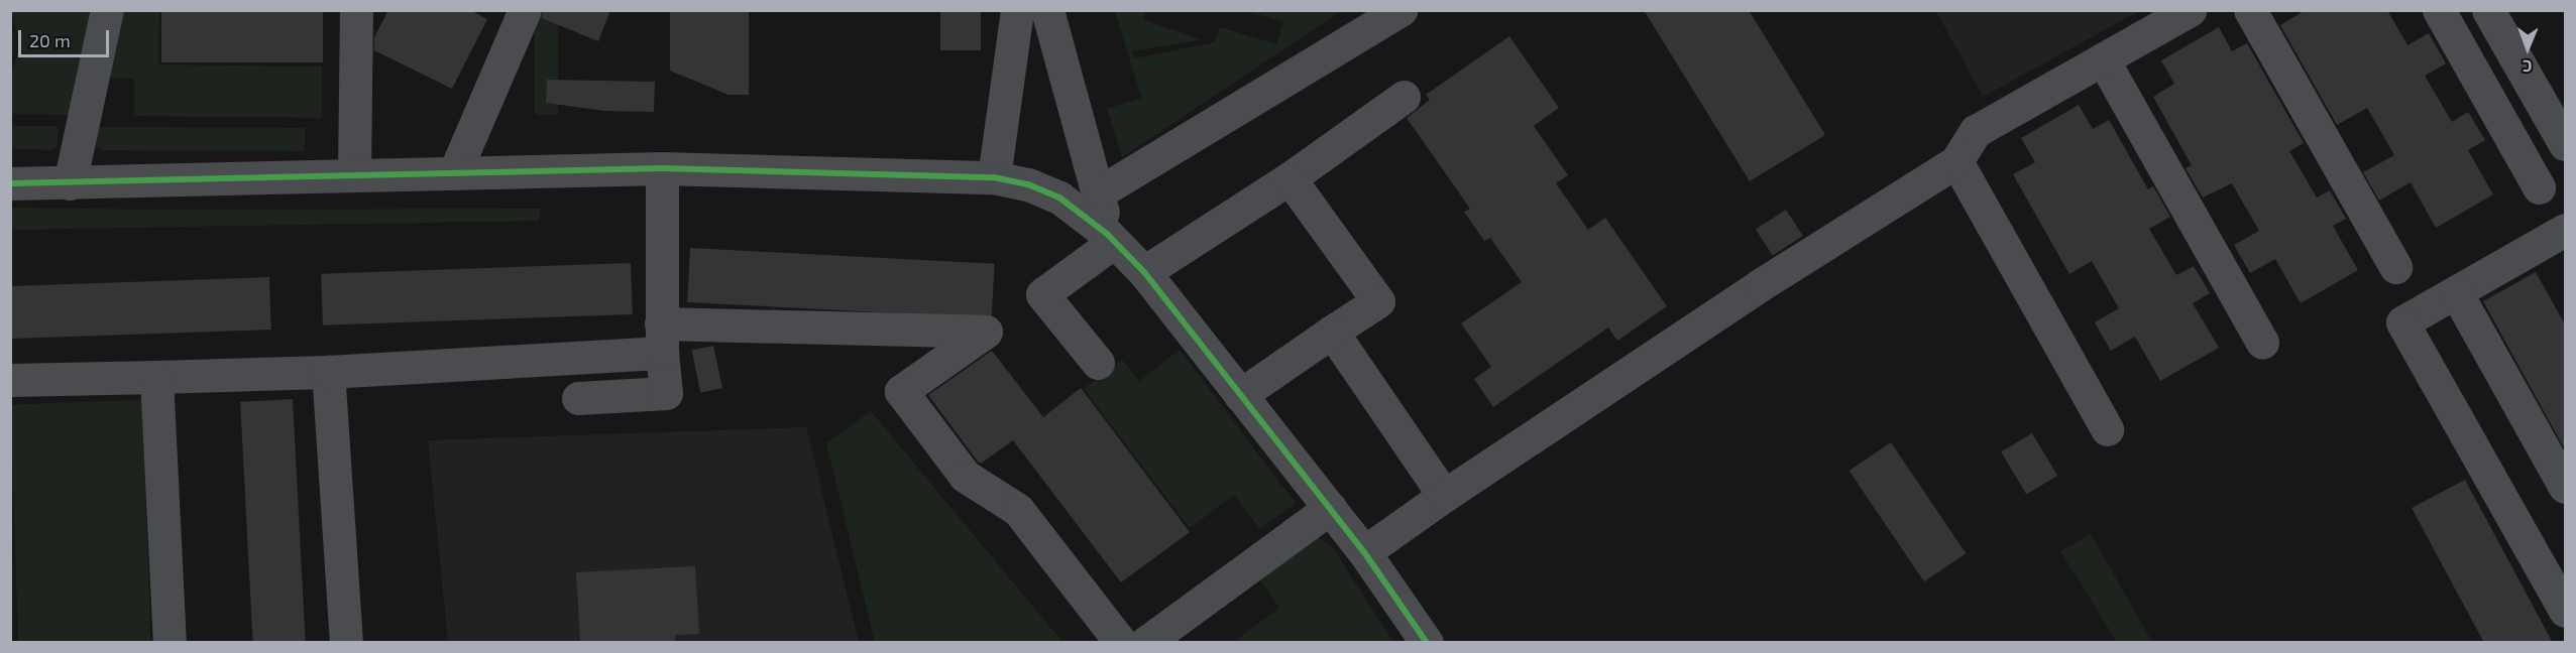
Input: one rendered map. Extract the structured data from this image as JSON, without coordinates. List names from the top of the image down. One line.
{"scale_bar":"20 m","north":"bottom"}
